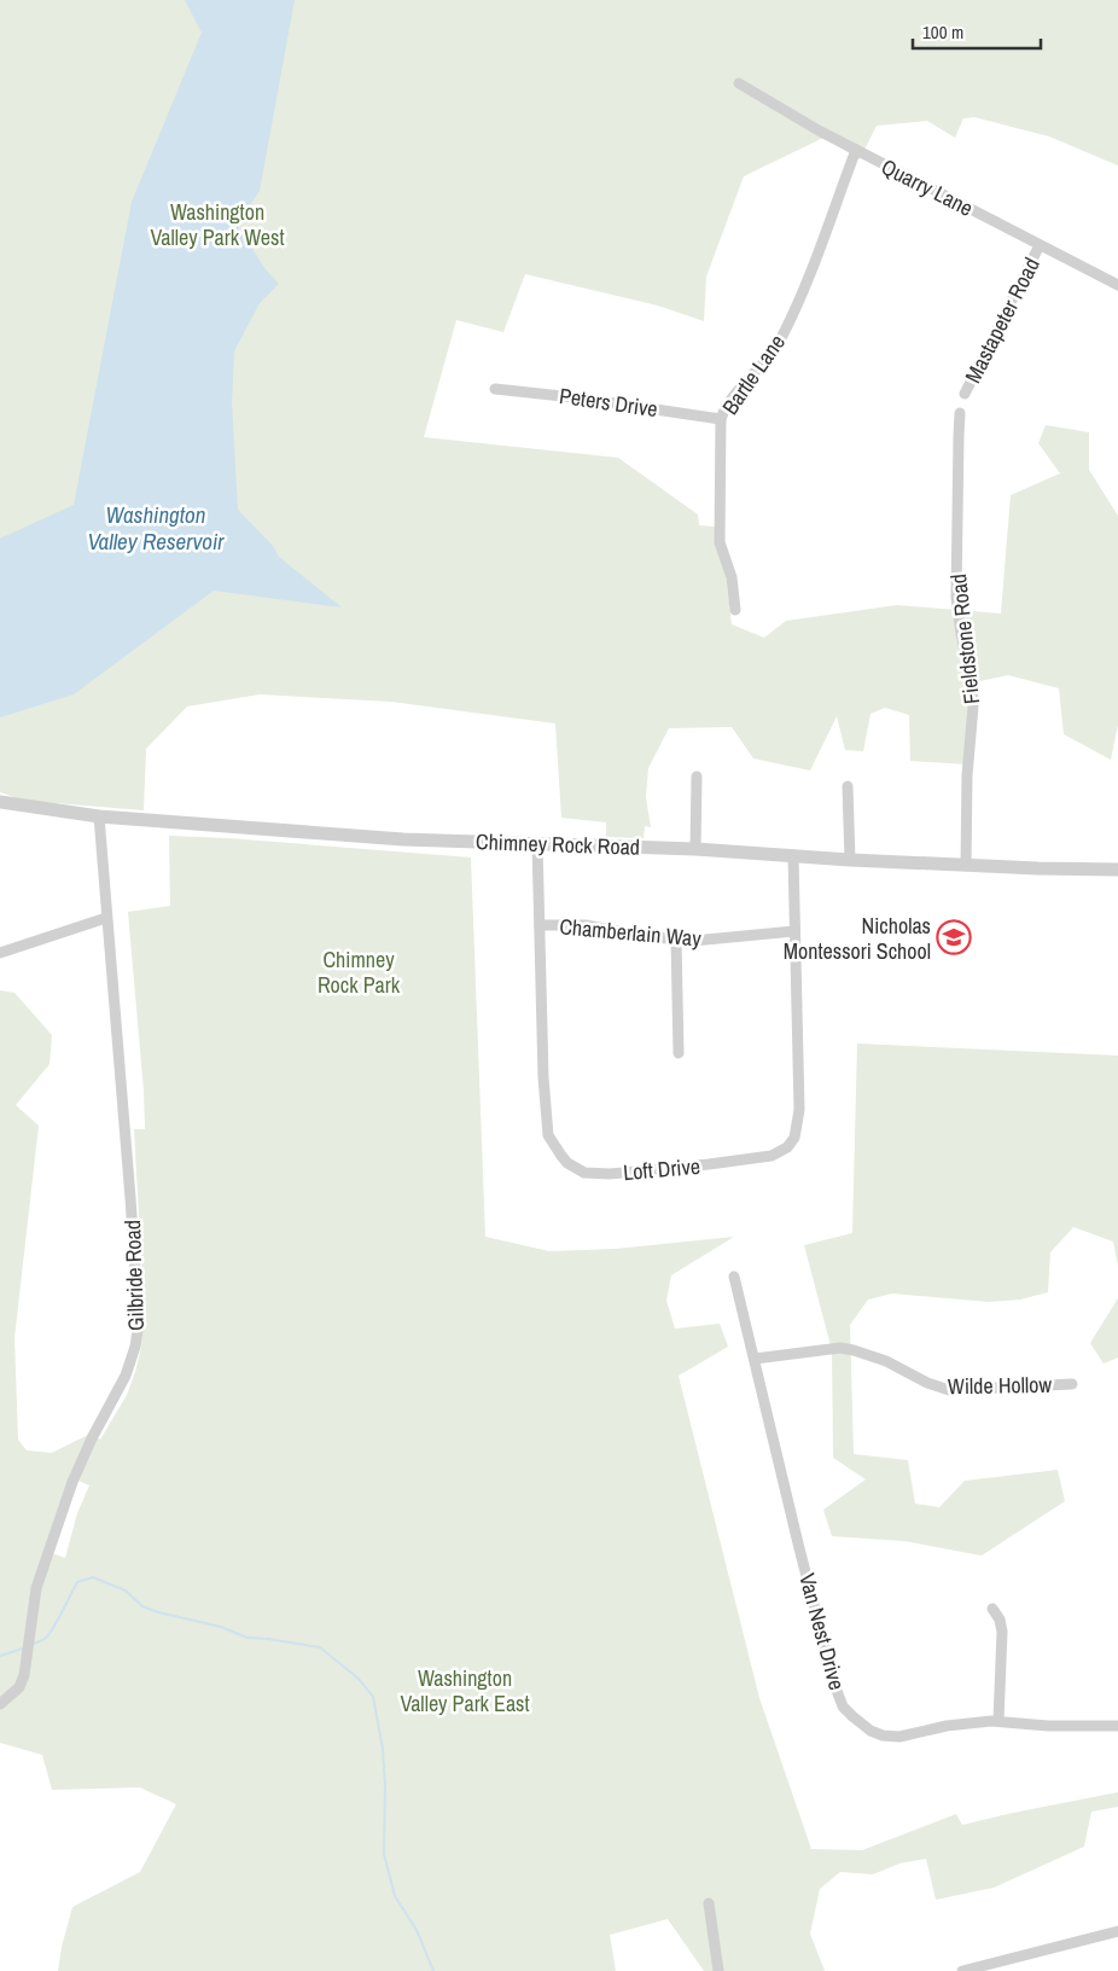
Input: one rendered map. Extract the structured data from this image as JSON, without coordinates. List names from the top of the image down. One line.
{"streets":{"street":["Quarry Lane","Mastapeter Road","Bartle Lane","Peters Drive","Fieldstone Road","Chimney Rock Road","Chamberlain Way","Loft Drive","Gilbride Road","Wilde Hollow","Van Nest Drive"]},"crossings":[["Quarry Lane","Mastapeter Road"],["Quarry Lane","Bartle Lane"],["Bartle Lane","Peters Drive"],["Fieldstone Road","Chimney Rock Road"],["Chimney Rock Road","Loft Drive"],["Chimney Rock Road","Gilbride Road"],["Chamberlain Way","Loft Drive"],["Wilde Hollow","Van Nest Drive"]],"water":["Washington Valley Reservoir"],"parks":["Washington Valley Park West","Chimney Rock Park","Washington Valley Park East"],"places":{"school or university":["Nicholas Montessori School"]},"scale_bar":"100 m"}
